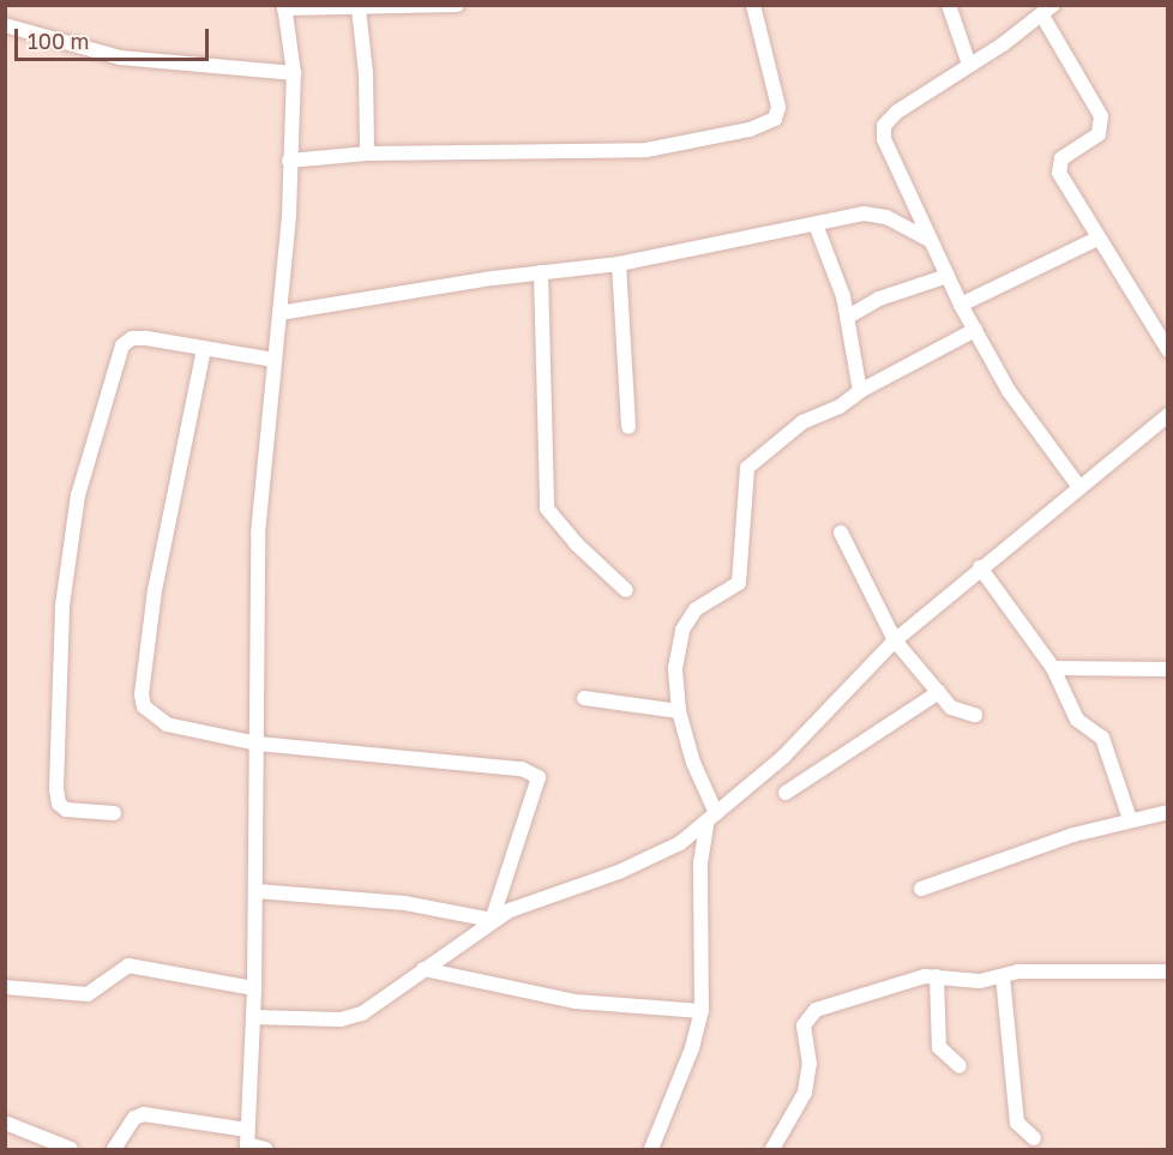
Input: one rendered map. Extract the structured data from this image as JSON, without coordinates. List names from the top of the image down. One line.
{"scale_bar":"100 m"}
